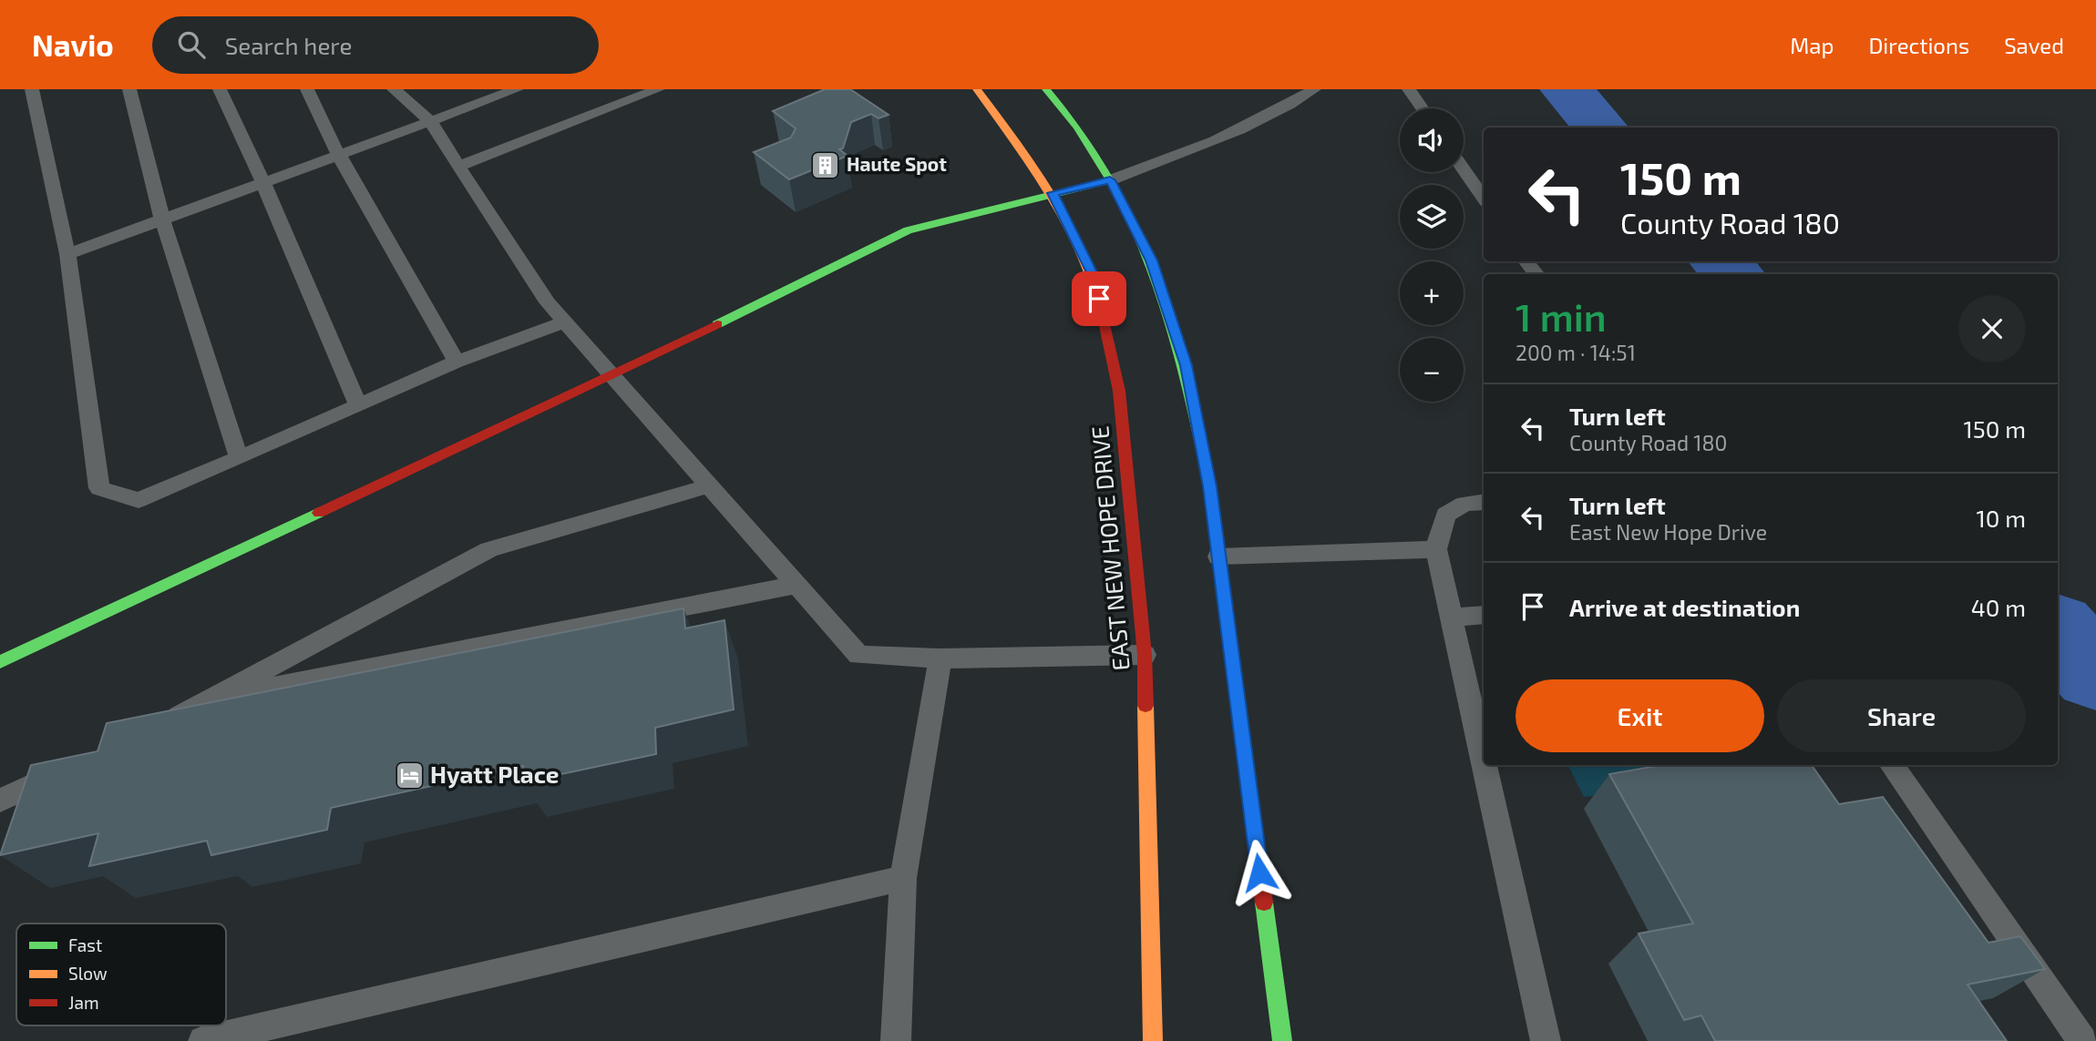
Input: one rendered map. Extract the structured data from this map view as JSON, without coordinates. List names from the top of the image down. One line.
{"streets":{"street":["EAST NEW HOPE DRIVE"]},"places":{"building":["Haute Spot"],"hotel":["Hyatt Place"]},"legend":["Fast","Slow","Jam"],"page":{"header":"Navio","search":"Search here","nav":["Map","Directions","Saved"],"map_buttons":["+","−"],"turn":["150 m","County Road 180"],"heading":["1 min","200 m · 14:51"],"list":[{"name":"Turn left","note":"County Road 180","value":"150 m"},{"name":"Turn left","note":"East New Hope Drive","value":"10 m"},{"name":"Arrive at destination","value":"40 m"}],"buttons":["Exit","Share"]}}
